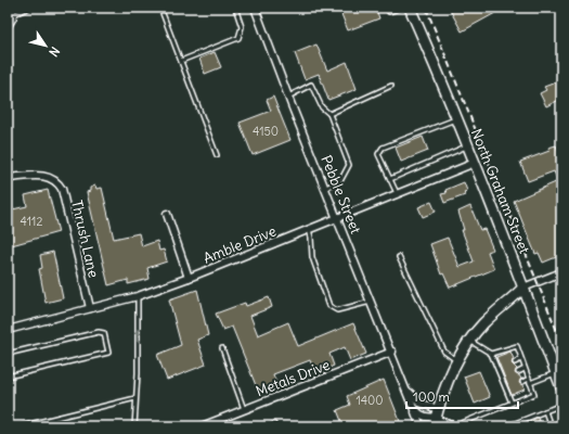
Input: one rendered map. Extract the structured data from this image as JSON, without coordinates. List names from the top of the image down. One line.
{"streets":{"main road":["North Graham Street"],"street":["Pebble Street","Thrush Lane","Amble Drive","Metals Drive"]},"crossings":[["North Graham Street","Amble Drive"],["Pebble Street","Amble Drive"],["Pebble Street","Metals Drive"],["Thrush Lane","Amble Drive"]],"house_numbers":["4150","4112","1400"],"scale_bar":"100 m","north":"bottom right"}
